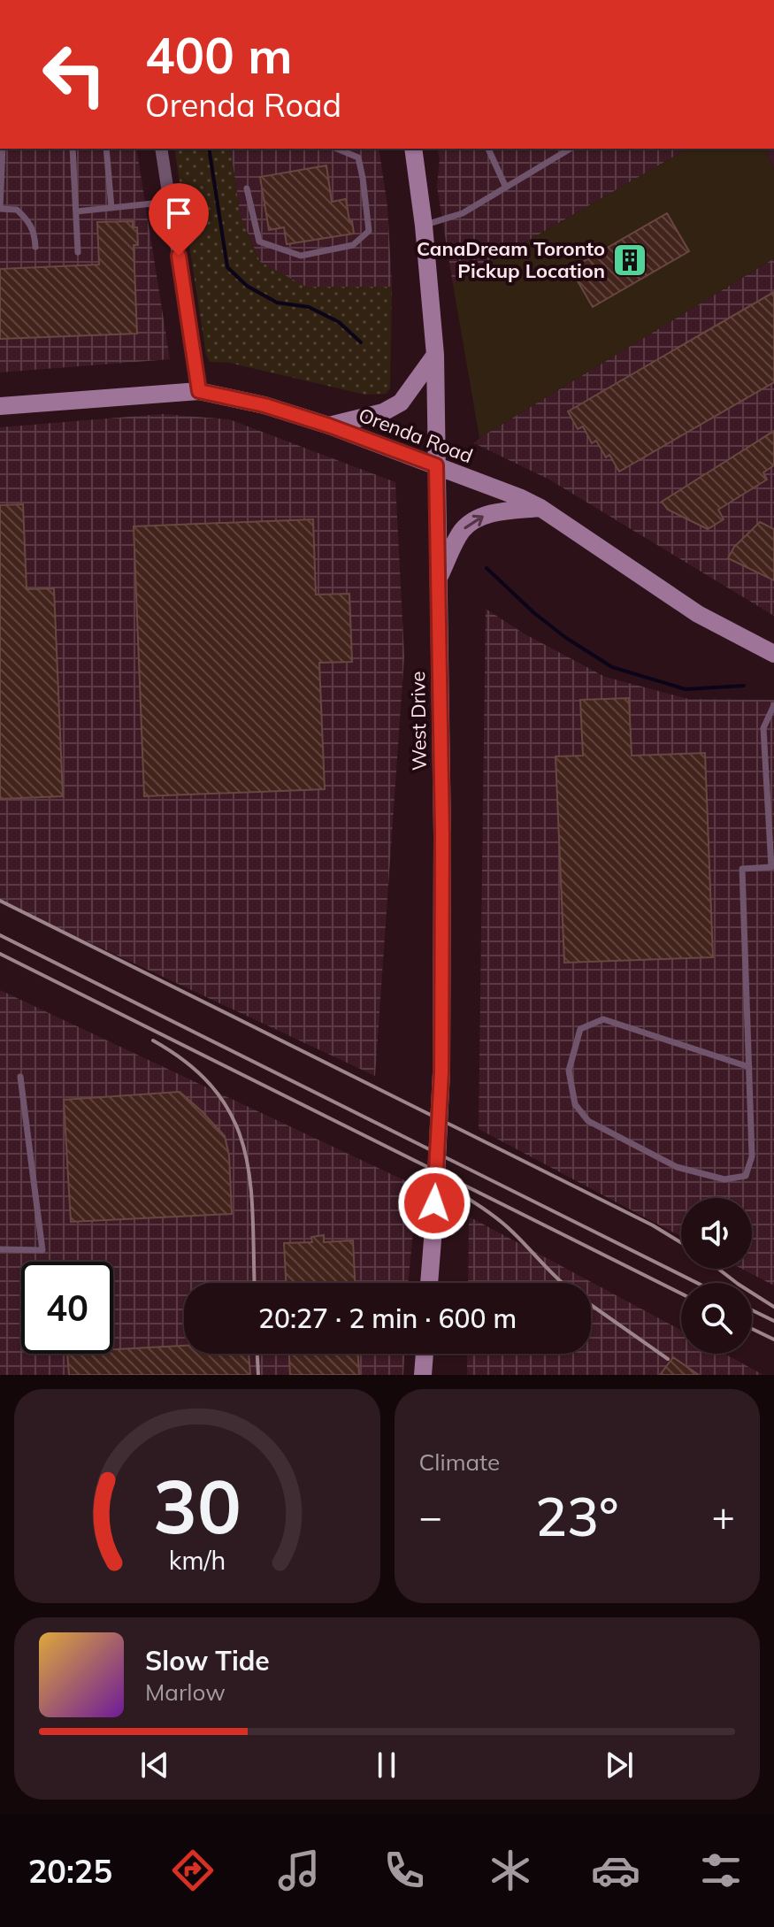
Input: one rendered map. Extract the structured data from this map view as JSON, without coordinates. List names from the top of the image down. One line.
{"streets":{"street":["Orenda Road","West Drive"]},"crossings":[["Orenda Road","West Drive"]],"places":{"building":["CanaDream Toronto Pickup Location"]},"page":{"turn":["400 m","Orenda Road"],"limit":"40","trip":"20:27 · 2 min · 600 m","tile":"Climate","heat":["−","23°","+"],"song":["Slow Tide","Marlow"],"tabs":"20:25","gauge":["30","km/h"]}}
